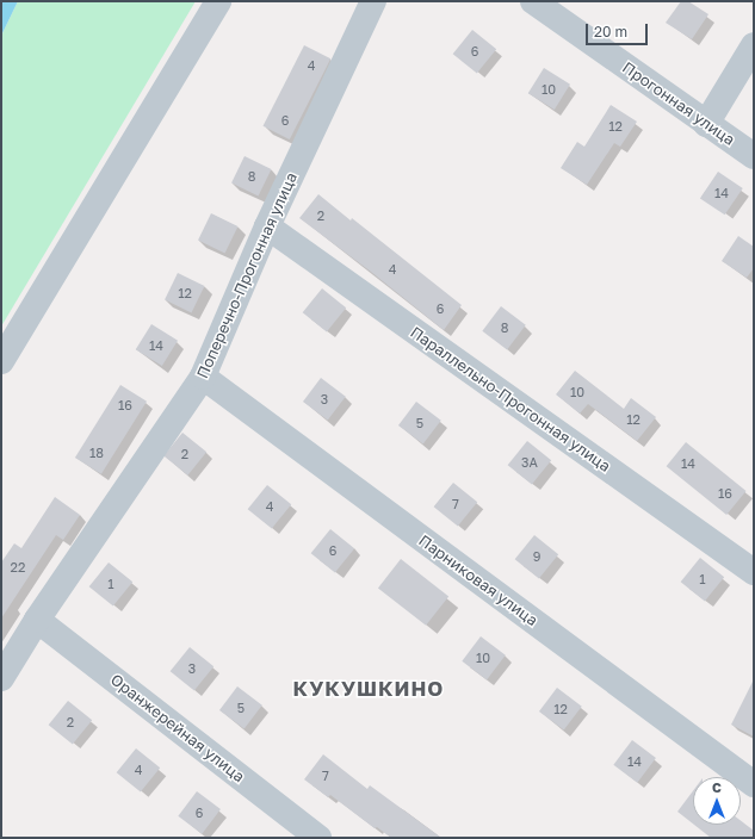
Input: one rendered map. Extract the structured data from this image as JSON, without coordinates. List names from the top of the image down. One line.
{"streets":{"street":["Прогонная улица","Поперечно-Прогонная улица","Параллельно-Прогонная улица","Парниковая улица","Оранжерейная улица"]},"crossings":[["Поперечно-Прогонная улица","Параллельно-Прогонная улица"],["Поперечно-Прогонная улица","Парниковая улица"],["Поперечно-Прогонная улица","Оранжерейная улица"]],"districts":["КУКУШКИНО"],"house_numbers":["6","4","10","6","12","8","14","2","4","12","6","8","14","10","3","16","12","5","18","2","3А","14","16","7","4","6","9","22","1","1","10","3","5","12","2","14","4","7","6"],"scale_bar":"20 m","north":"top"}
